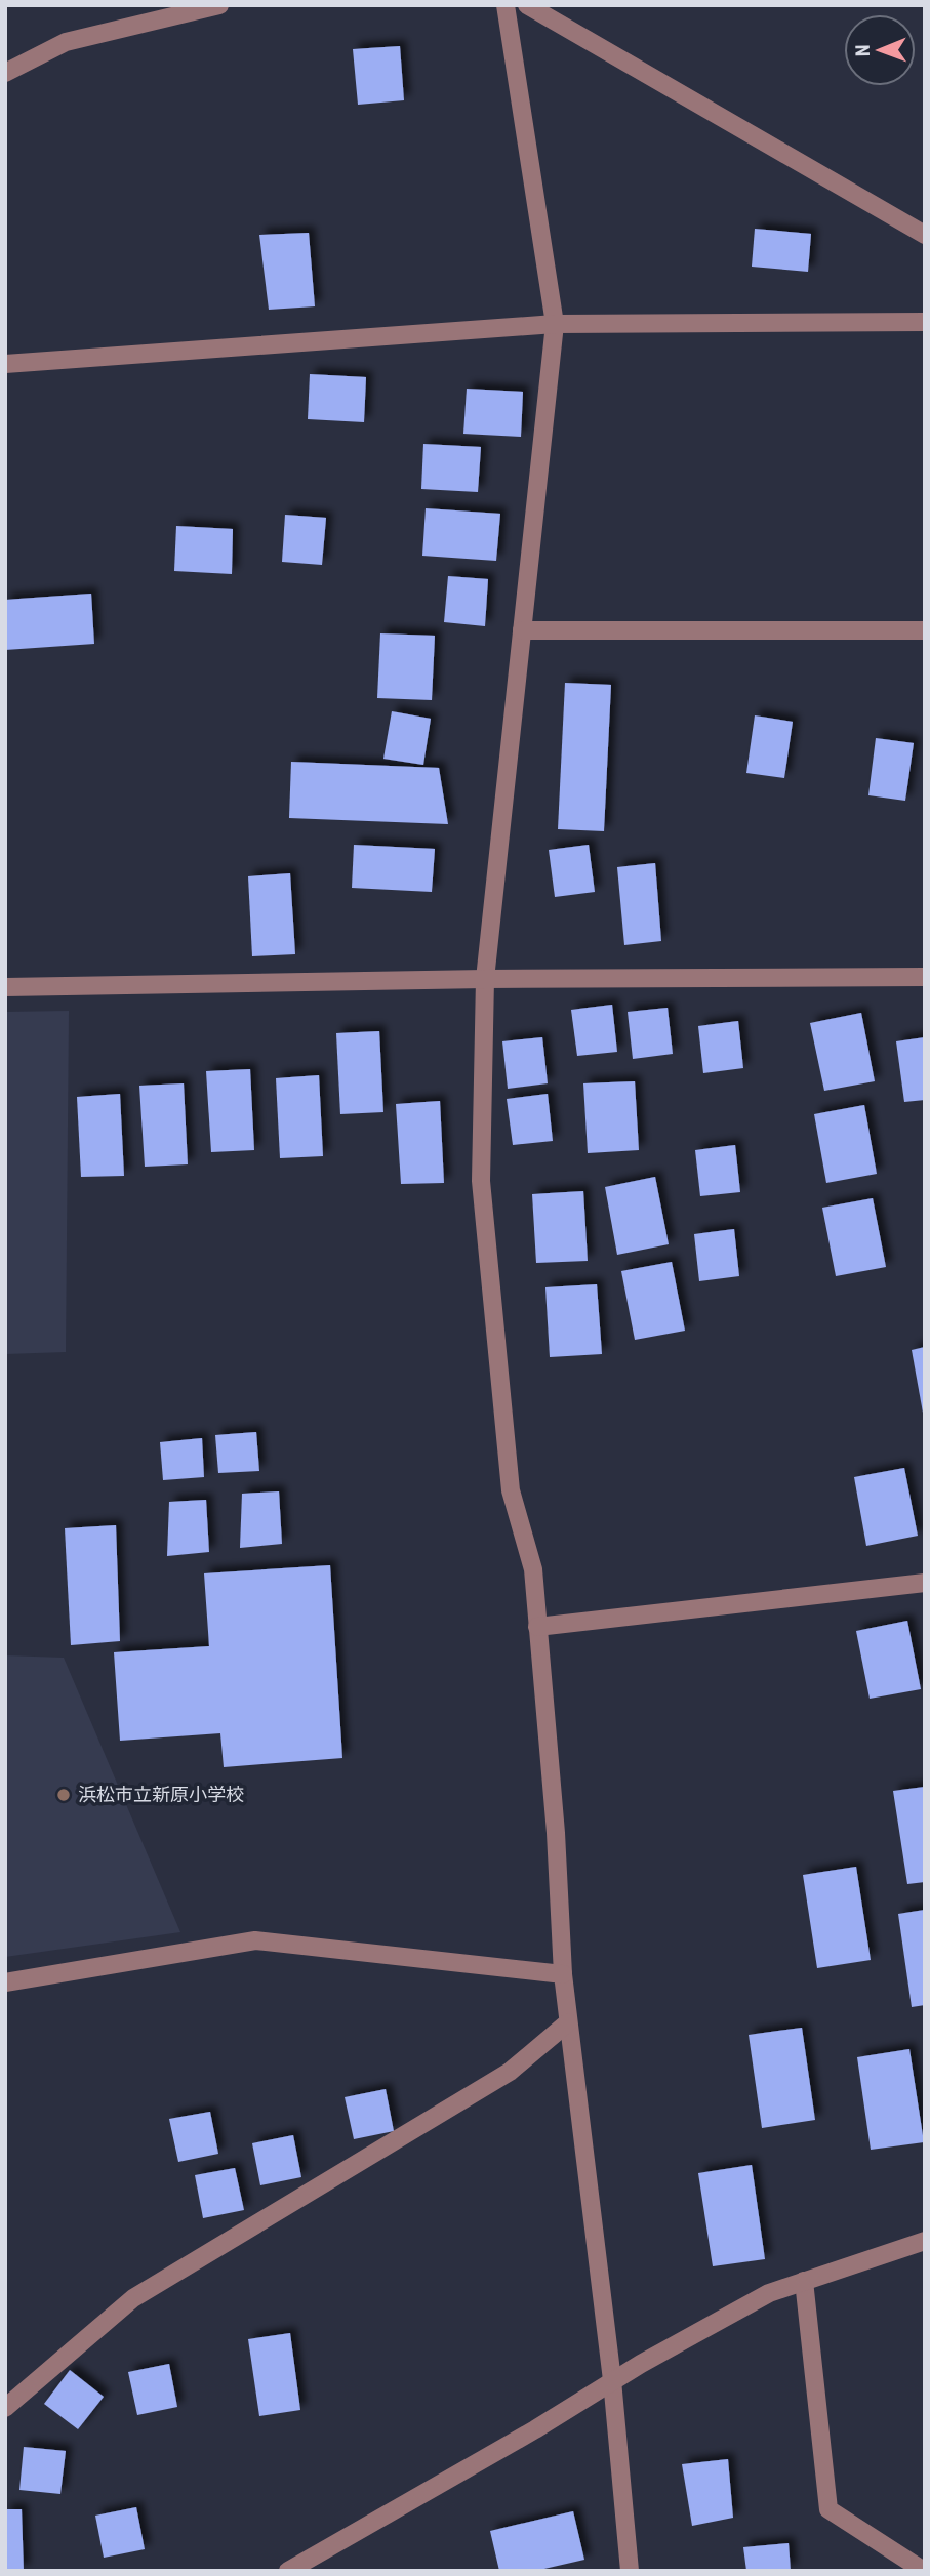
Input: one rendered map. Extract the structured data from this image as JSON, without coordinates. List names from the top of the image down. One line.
{"places":["浜松市立新原小学校"],"north":"left"}
